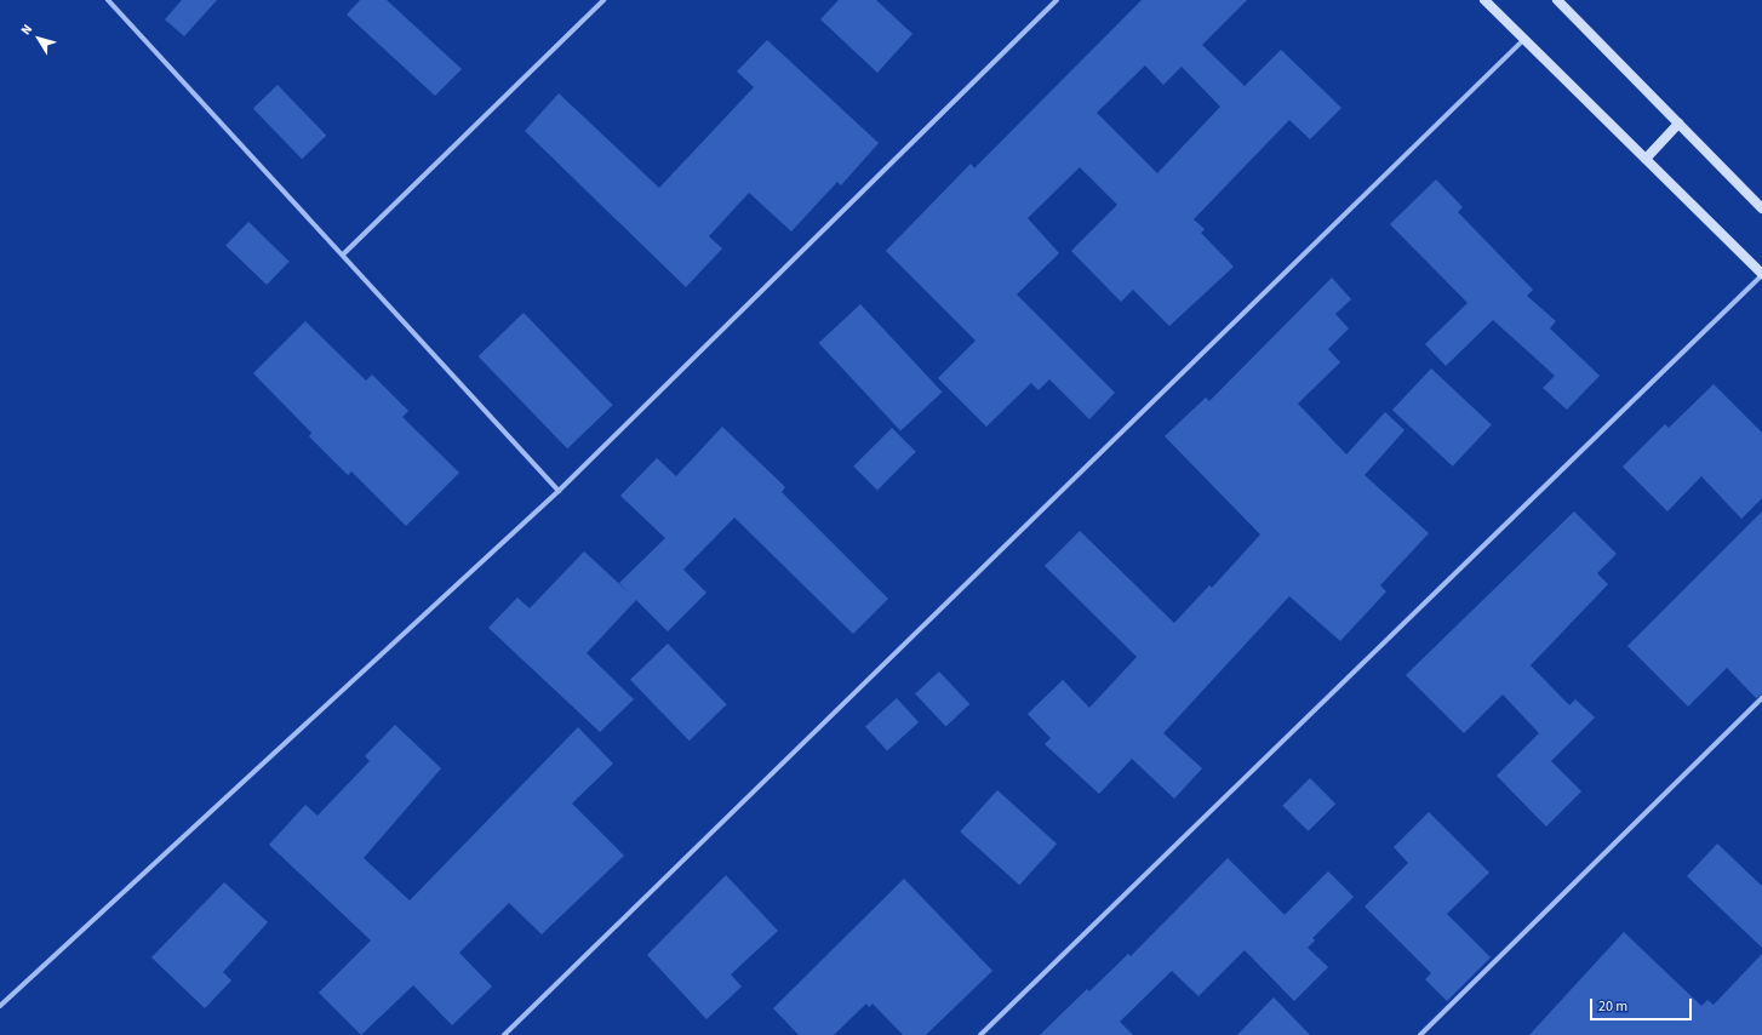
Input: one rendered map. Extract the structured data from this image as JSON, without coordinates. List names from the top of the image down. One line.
{"scale_bar":"20 m","north":"top left"}
